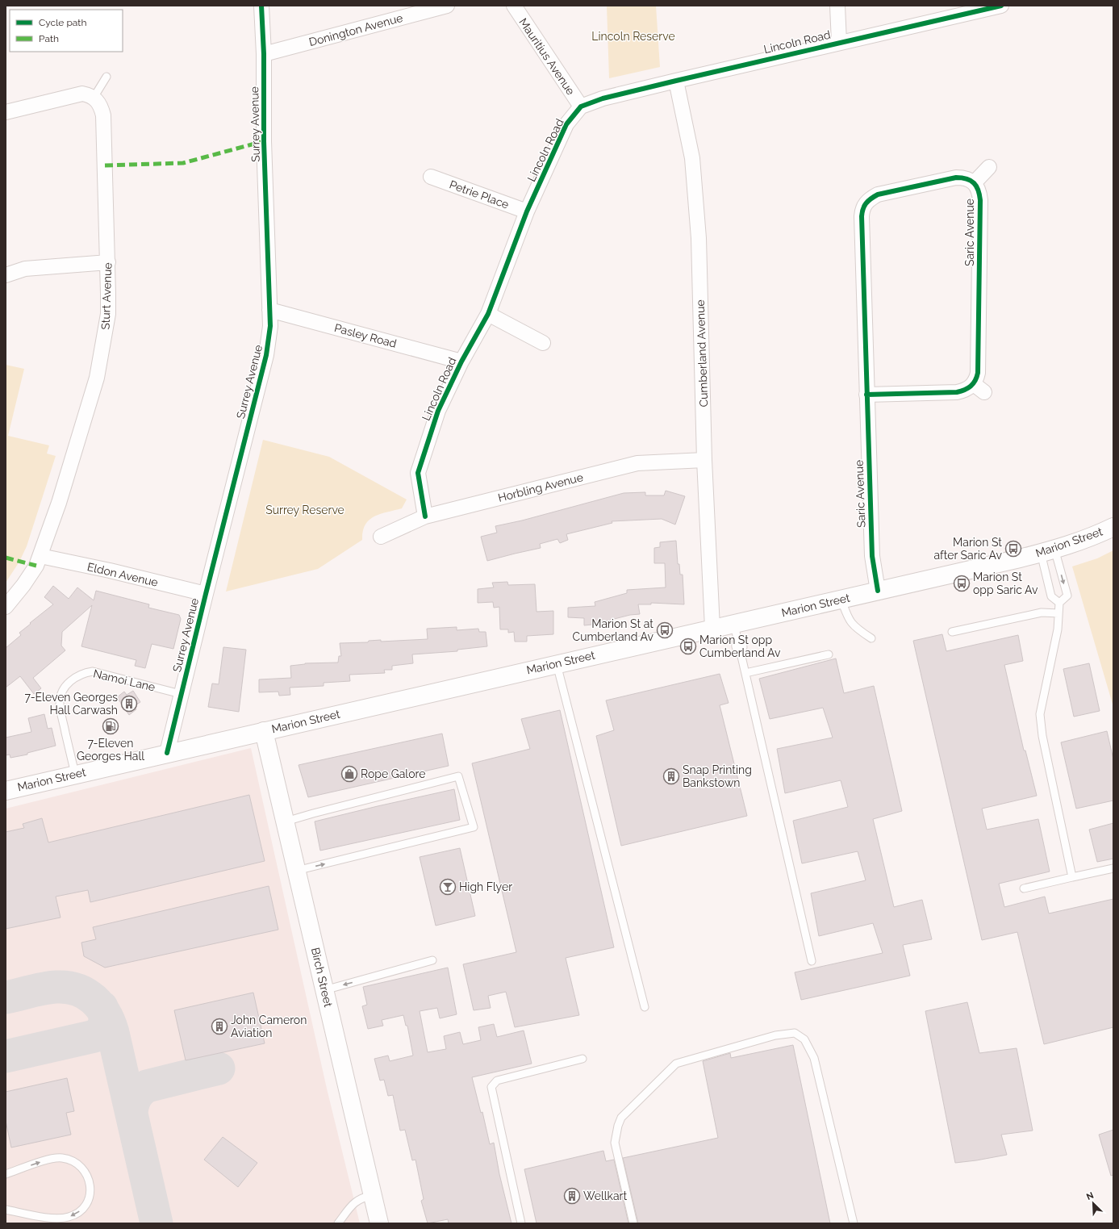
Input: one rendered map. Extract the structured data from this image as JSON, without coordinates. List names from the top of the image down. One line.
{"streets":{"main road":["Marion Street","Birch Street"],"street":["Donington Avenue","Lincoln Road","Mauritius Avenue","Surrey Avenue","Petrie Place","Saric Avenue","Sturt Avenue","Pasley Road","Cumberland Avenue","Horbling Avenue","Eldon Avenue"],"lane":["Namoi Lane"]},"crossings":[["Donington Avenue","Surrey Avenue"],["Lincoln Road","Mauritius Avenue"],["Lincoln Road","Petrie Place"],["Lincoln Road","Pasley Road"],["Lincoln Road","Cumberland Avenue"],["Lincoln Road","Horbling Avenue"],["Surrey Avenue","Pasley Road"],["Surrey Avenue","Marion Street"],["Surrey Avenue","Eldon Avenue"],["Surrey Avenue","Namoi Lane"],["Saric Avenue","Marion Street"],["Sturt Avenue","Eldon Avenue"],["Cumberland Avenue","Horbling Avenue"],["Cumberland Avenue","Marion Street"],["Marion Street","Namoi Lane"],["Marion Street","Birch Street"]],"parks":["Lincoln Reserve","Surrey Reserve"],"places":{"bus stop":["Marion St after Saric Av","Marion St opp Saric Av","Marion St at Cumberland Av","Marion St opp Cumberland Av"],"building":["7-Eleven Georges Hall Carwash","Snap Printing Bankstown","John Cameron Aviation","Wellkart"],"fuel station":["7-Eleven Georges Hall"],"shop":["Rope Galore"],"bar":["High Flyer"]},"legend":["Cycle path","Path"],"north":"top left"}
